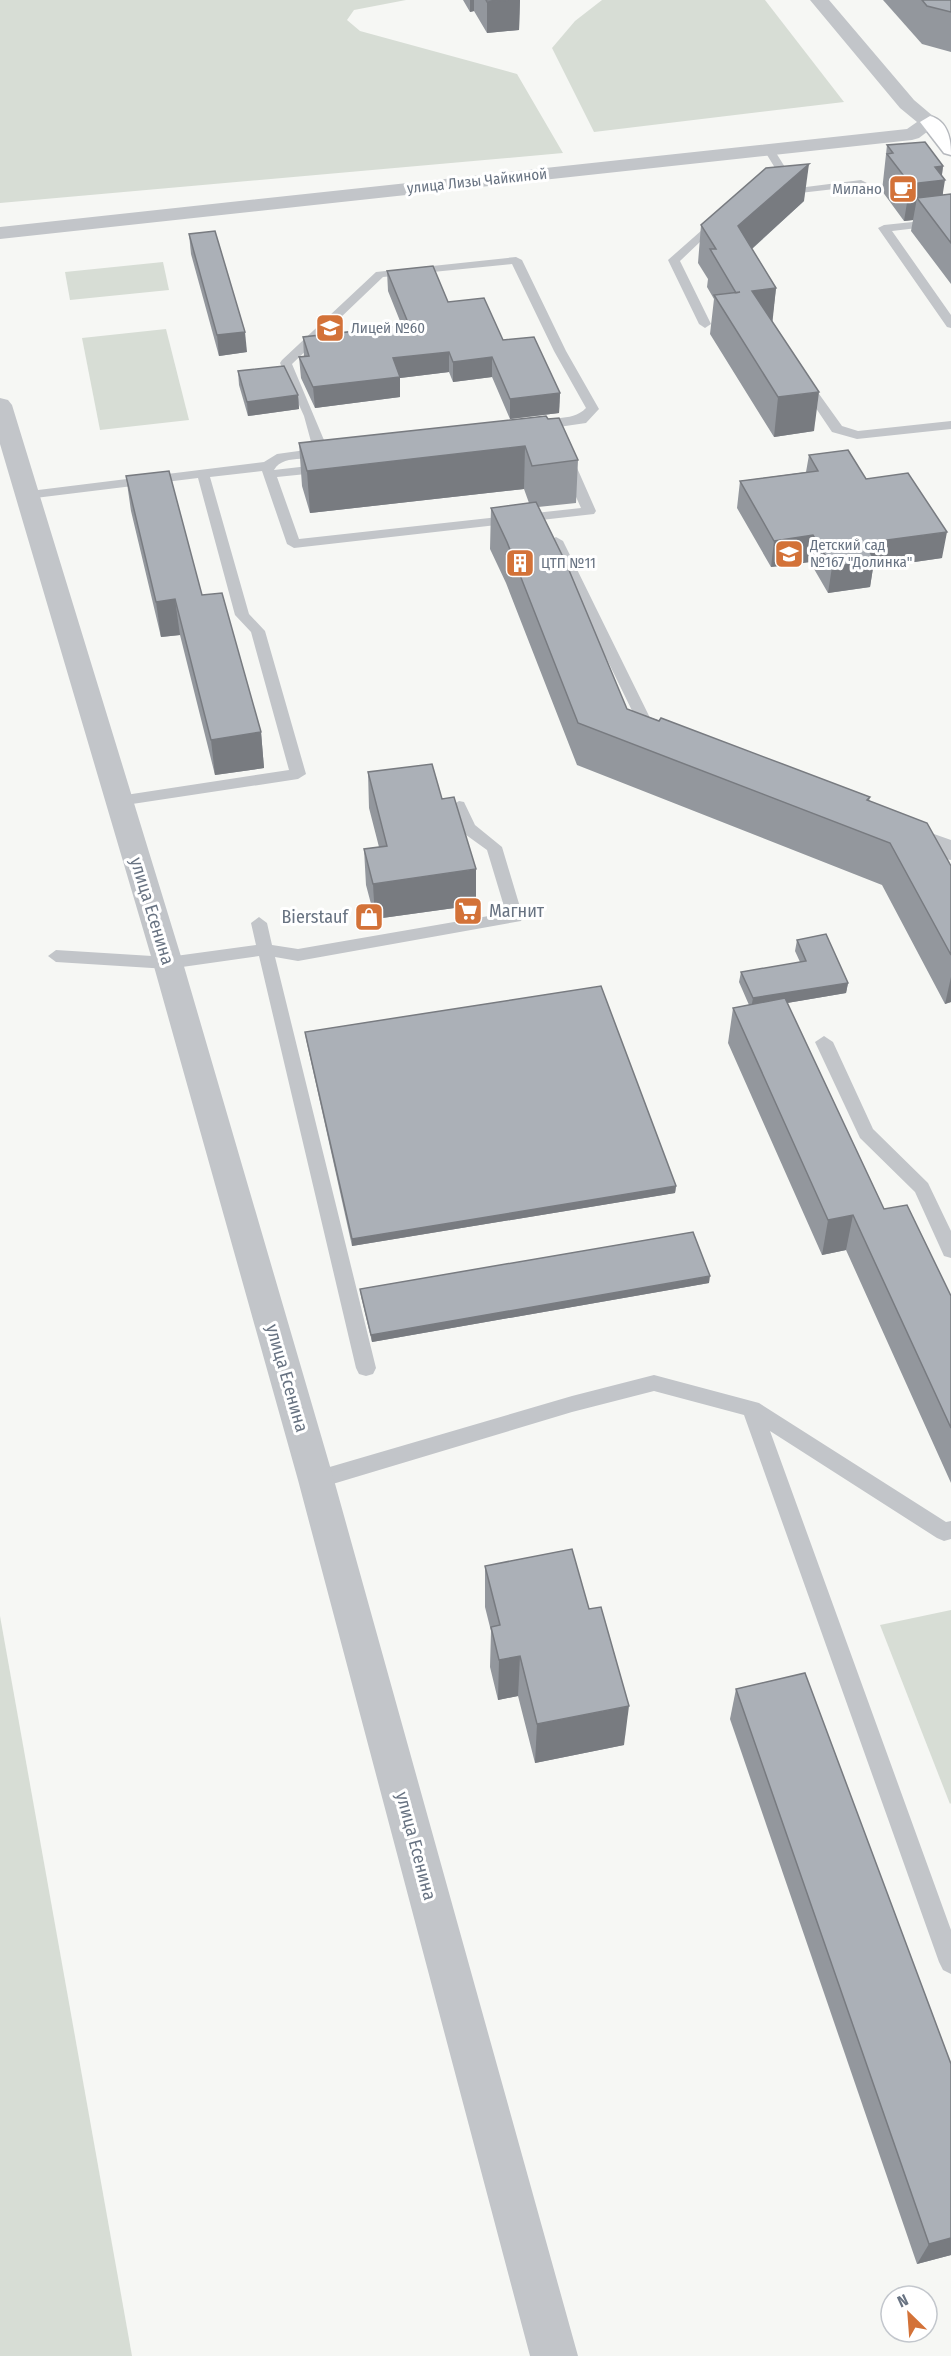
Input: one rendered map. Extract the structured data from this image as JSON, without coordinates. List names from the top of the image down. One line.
{"streets":{"main road":["улица Лизы Чайкиной"],"street":["улица Есенина"]},"places":{"cafe":["Милано"],"school or university":["Лицей №60","Детский сад №167 \"Долинка\""],"building":["ЦТП №11"],"supermarket":["Магнит"],"shop":["Bierstauf"]},"north":"top left"}
